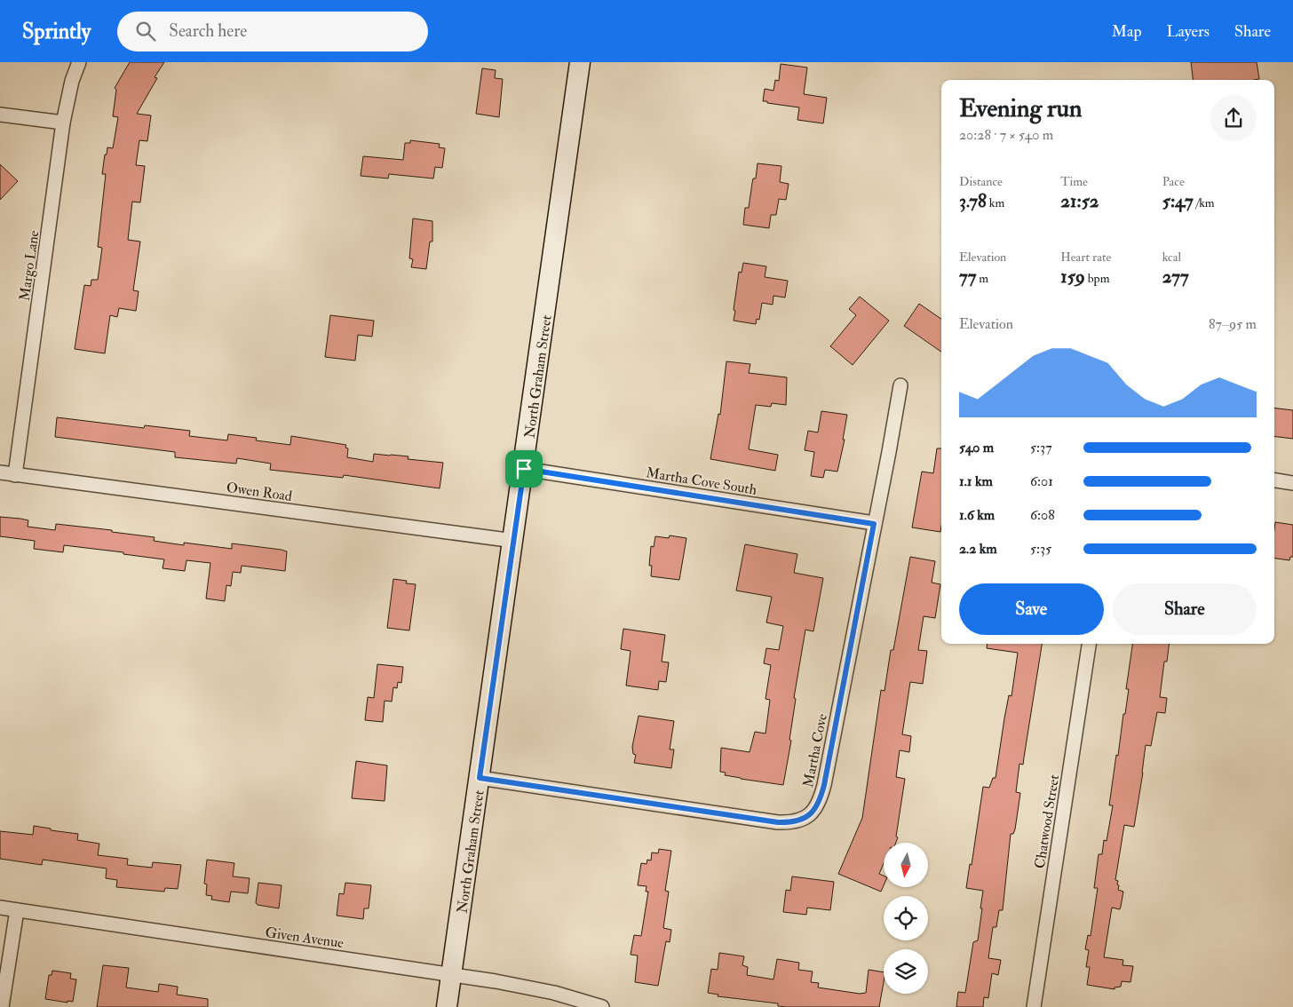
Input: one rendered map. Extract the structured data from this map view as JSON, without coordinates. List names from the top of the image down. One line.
{"streets":{"main road":["North Graham Street"],"street":["Margo Lane","Martha Cove South","Owen Road","Martha Cove","Chatwood Street","Given Avenue"]},"crossings":[["Margo Lane","Owen Road"],["North Graham Street","Martha Cove South"],["North Graham Street","Owen Road"],["North Graham Street","Martha Cove"],["North Graham Street","Given Avenue"],["Martha Cove South","Martha Cove"]],"north":"bottom","page":{"header":"Sprintly","search":"Search here","nav":["Map","Layers","Share"],"heading":["Evening run","20:28 · 7 × 540 m"],"stats":[["Distance","3.78 km"],["Time","21:52"],["Pace","5:47 /km"],["Elevation","77 m"],["Heart rate","159 bpm"],["kcal","277"]],"chart":["Elevation","87–95 m"],"list":[{"name":"540 m","note":"5:37"},{"name":"1.1 km","note":"6:01"},{"name":"1.6 km","note":"6:08"},{"name":"2.2 km","note":"5:35"}],"buttons":["Save","Share"]}}
